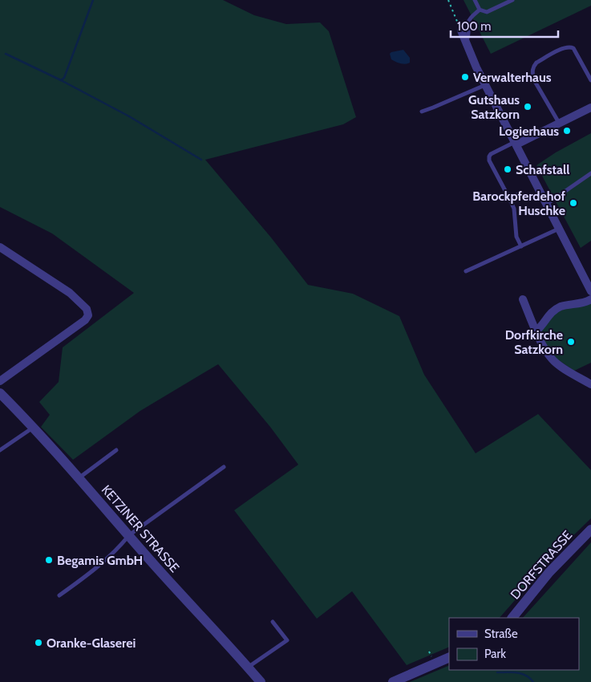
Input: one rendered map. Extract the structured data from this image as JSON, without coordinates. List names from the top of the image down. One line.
{"streets":{"street":["KETZINER STRASSE","DORFSTRASSE"]},"places":["Verwalterhaus","Gutshaus Satzkorn","Logierhaus","Schafstall","Barockpferdehof Huschke","Dorfkirche Satzkorn","Begamis GmbH","Oranke-Glaserei"],"legend":["Straße","Park"],"scale_bar":"100 m"}
